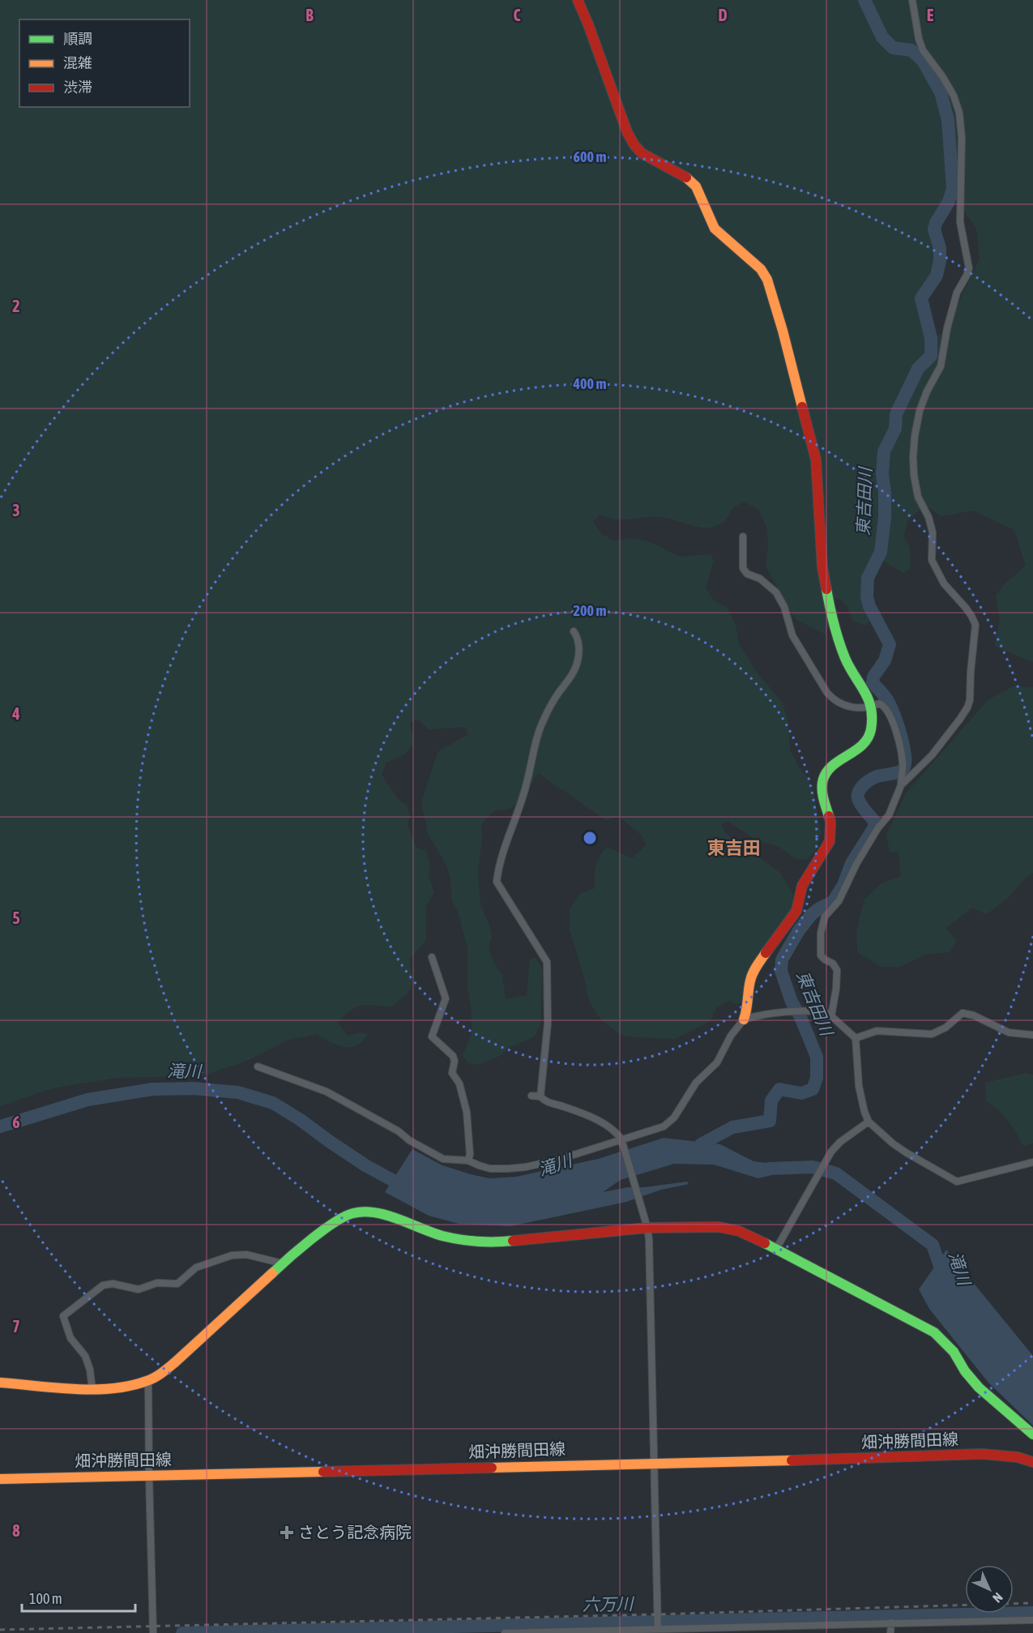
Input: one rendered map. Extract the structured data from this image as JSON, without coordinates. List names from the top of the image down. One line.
{"streets":{"street":["畑沖勝間田線"]},"districts":["東吉田"],"water":["東吉田川","滝川","六万川"],"places":{"health":["さとう記念病院"]},"legend":["順調","混雑","渋滞"],"scale_bar":"100 m","north":"bottom right","grid":{"columns":["B","C","D","E"],"rows":["2","3","4","5","6","7","8"]},"rings":["600 m","400 m","200 m"]}
